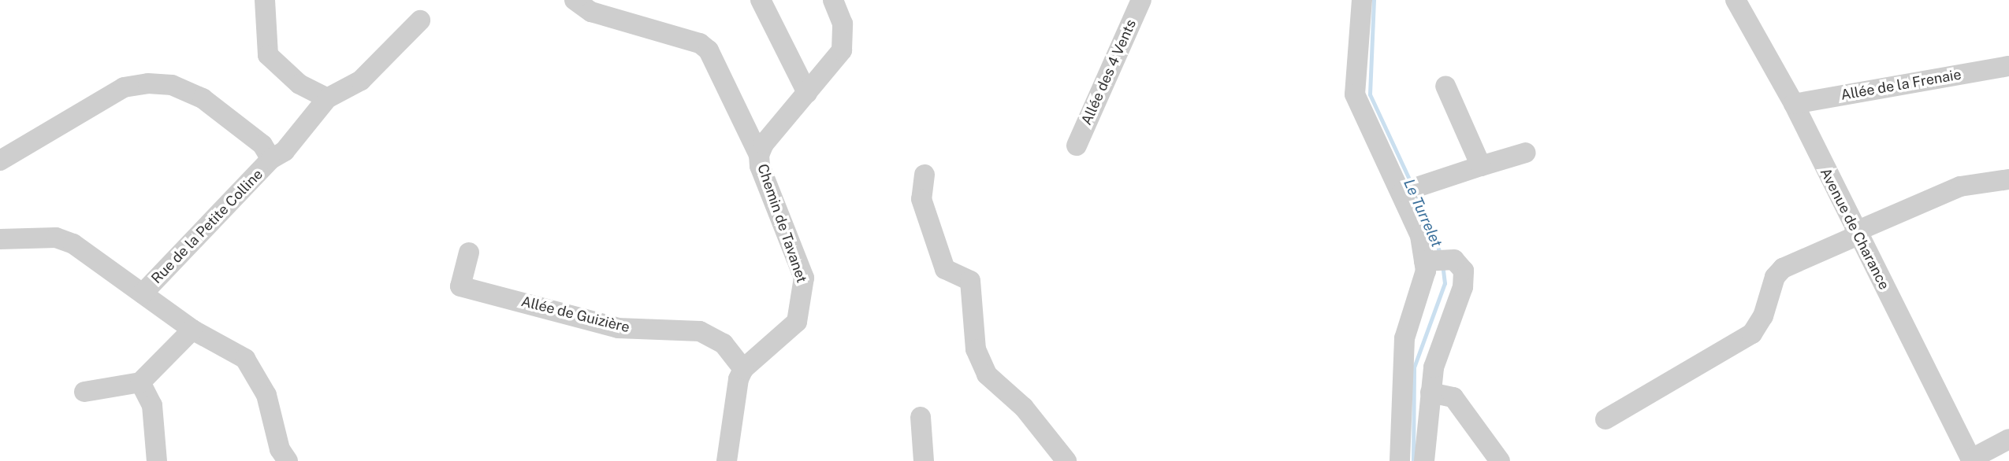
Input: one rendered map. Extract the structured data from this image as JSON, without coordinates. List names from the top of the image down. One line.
{"streets":{"street":["Allée des 4 Vents","Allée de la Frenaie","Chemin de Tavanet","Rue de la Petite Colline","Avenue de Charance","Allée de Guizière"]},"crossings":[["Allée de la Frenaie","Avenue de Charance"],["Chemin de Tavanet","Allée de Guizière"]],"water":["Le Turrelet"]}
